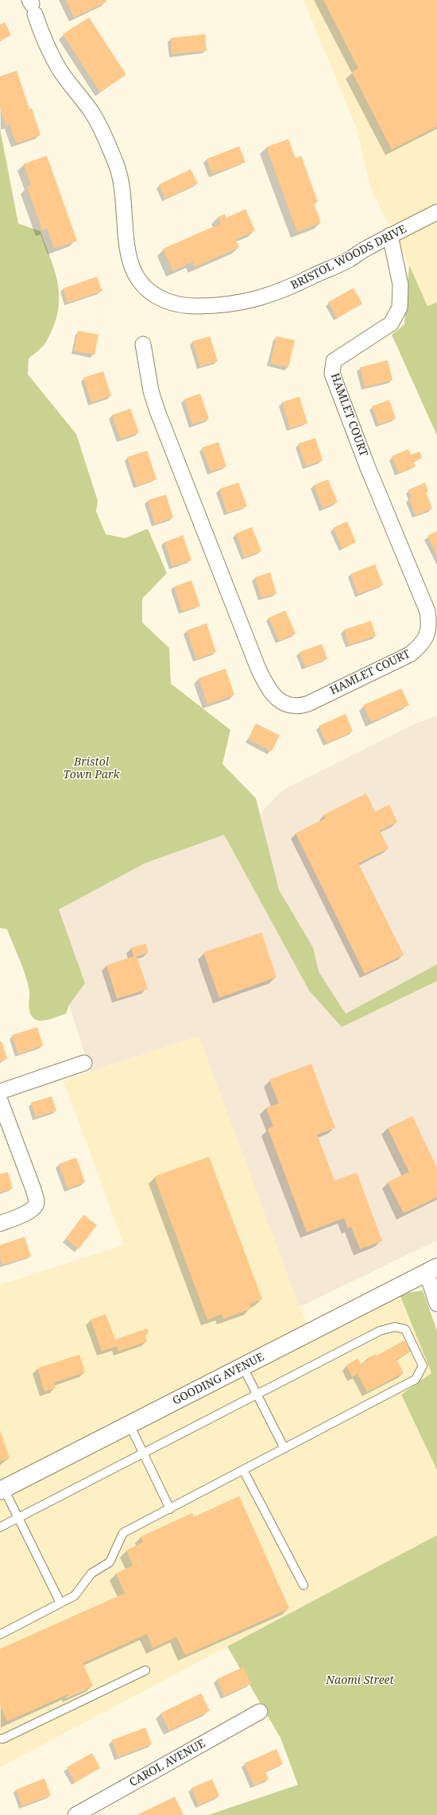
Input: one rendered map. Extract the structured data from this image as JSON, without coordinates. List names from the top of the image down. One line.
{"streets":{"main road":["GOODING AVENUE"],"street":["BRISTOL WOODS DRIVE","HAMLET COURT","CAROL AVENUE"]},"crossings":[["BRISTOL WOODS DRIVE","HAMLET COURT"]],"parks":["Bristol Town Park","Naomi Street"]}
